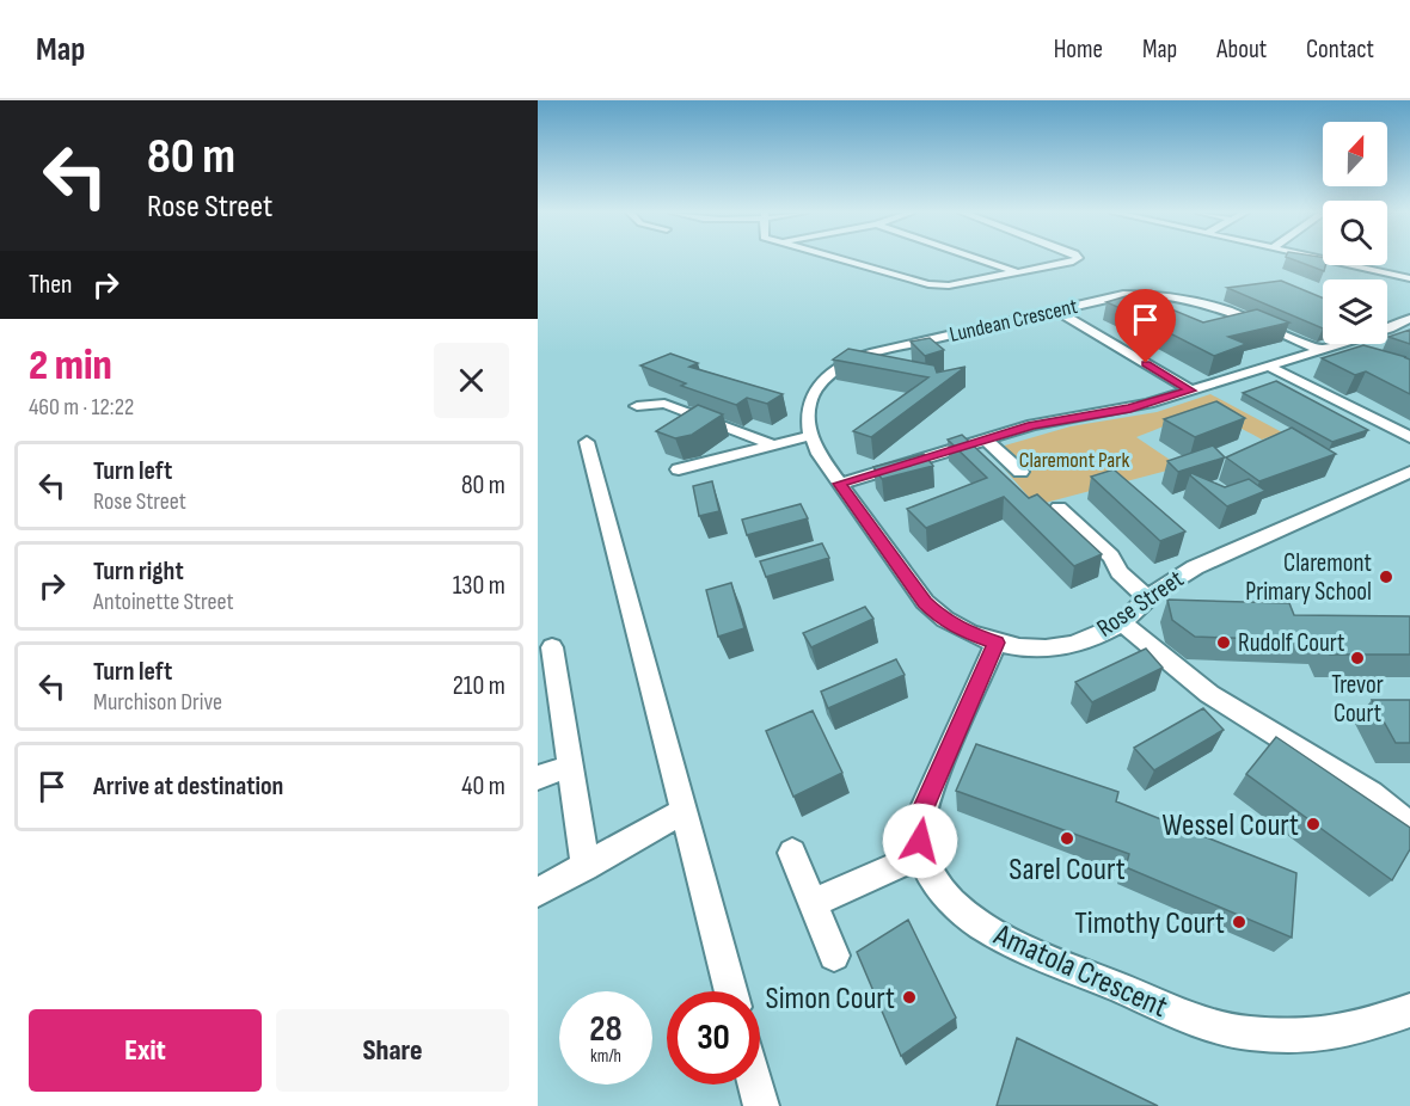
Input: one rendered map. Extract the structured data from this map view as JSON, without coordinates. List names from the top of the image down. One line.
{"streets":{"street":["Lundean Crescent","Rose Street","Amatola Crescent"]},"crossings":[["Rose Street","Amatola Crescent"]],"parks":["Claremont Park"],"places":["Claremont Primary School","Rudolf Court","Trevor Court","Wessel Court","Sarel Court","Timothy Court","Simon Court"],"north":"top","page":{"header":"Map","nav":["Home","Map","About","Contact"],"turn":["80 m","Rose Street"],"then":"Then","heading":["2 min","460 m · 12:22"],"list":[{"name":"Turn left","note":"Rose Street","value":"80 m"},{"name":"Turn right","note":"Antoinette Street","value":"130 m"},{"name":"Turn left","note":"Murchison Drive","value":"210 m"},{"name":"Arrive at destination","value":"40 m"}],"speed":"28 km/h","limit":"30","buttons":["Exit","Share"]}}
